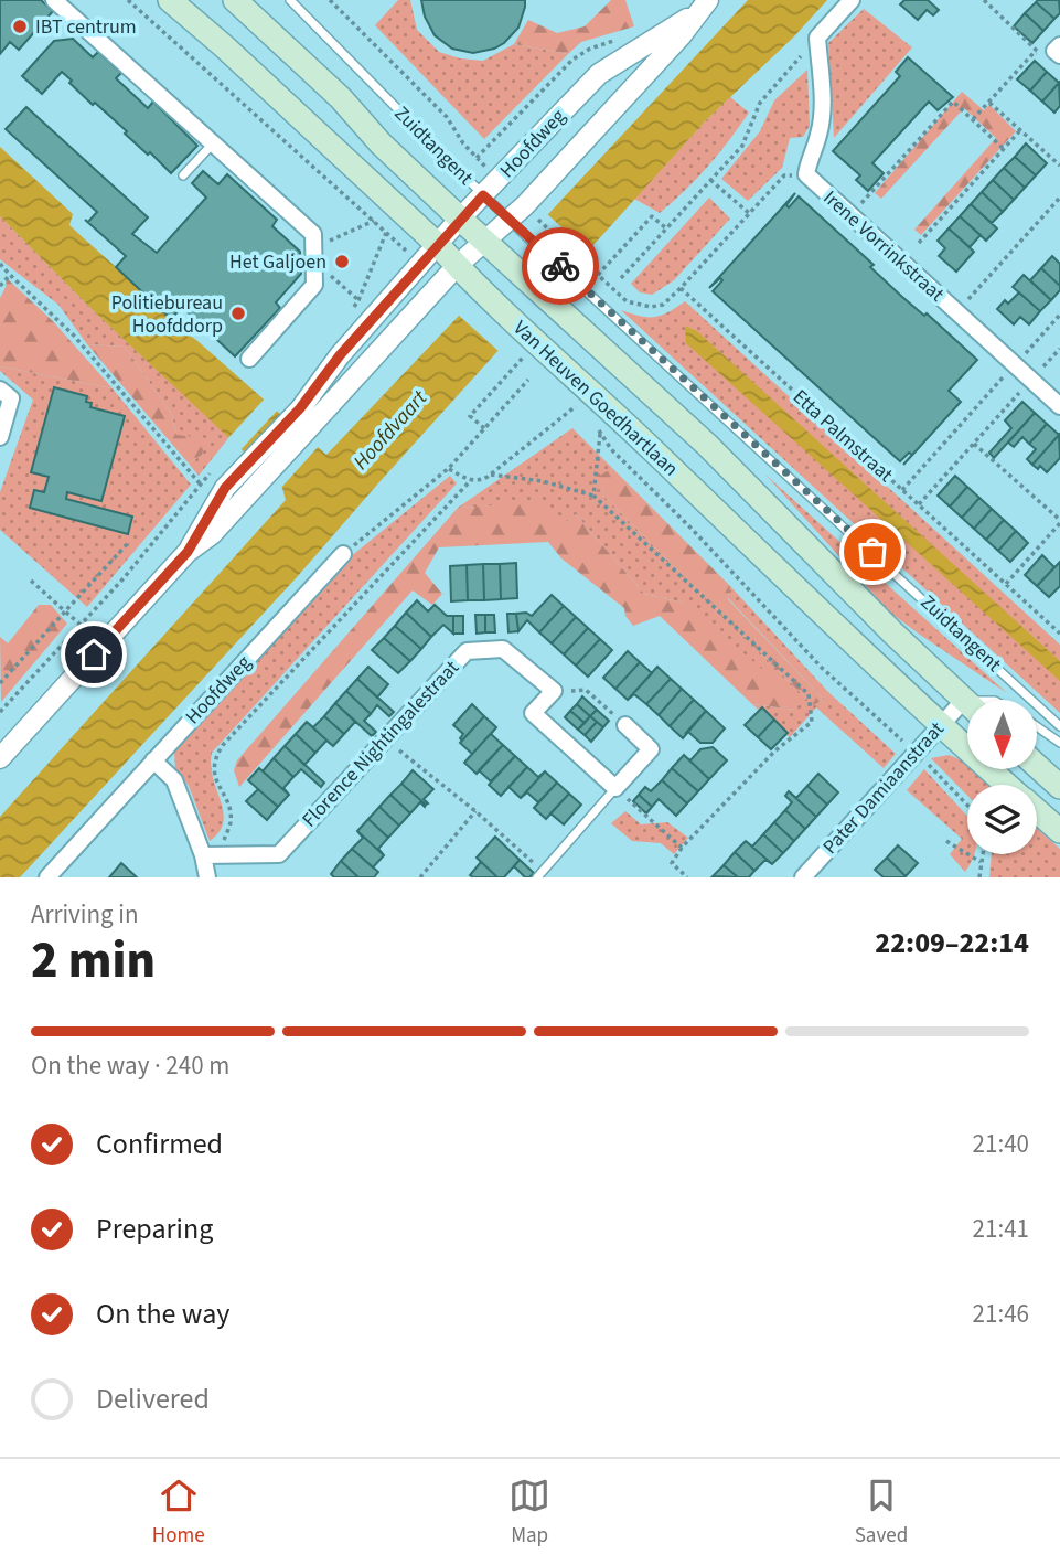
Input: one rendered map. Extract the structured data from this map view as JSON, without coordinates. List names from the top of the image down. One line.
{"streets":{"main road":["Van Heuven Goedhartlaan"],"street":["Hoofdweg","Irene Vorrinkstraat","Florence Nightingalestraat","Pater Damiaanstraat"],"lane":["Zuidtangent"],"path":["Etta Palmstraat"]},"crossings":[["Hoofdweg","Zuidtangent"],["Hoofdweg","Van Heuven Goedhartlaan"],["Van Heuven Goedhartlaan","Pater Damiaanstraat"]],"water":["Hoofdvaart"],"places":["IBT centrum","Het Galjoen","Politiebureau Hoofddorp"],"north":"bottom","page":{"heading":["2 min","Arriving in","22:09–22:14"],"bar":"On the way · 240 m","list":[["Confirmed","21:40"],["Preparing","21:41"],["On the way","21:46"],"Delivered"],"tabs":["Home","Map","Saved"]}}
